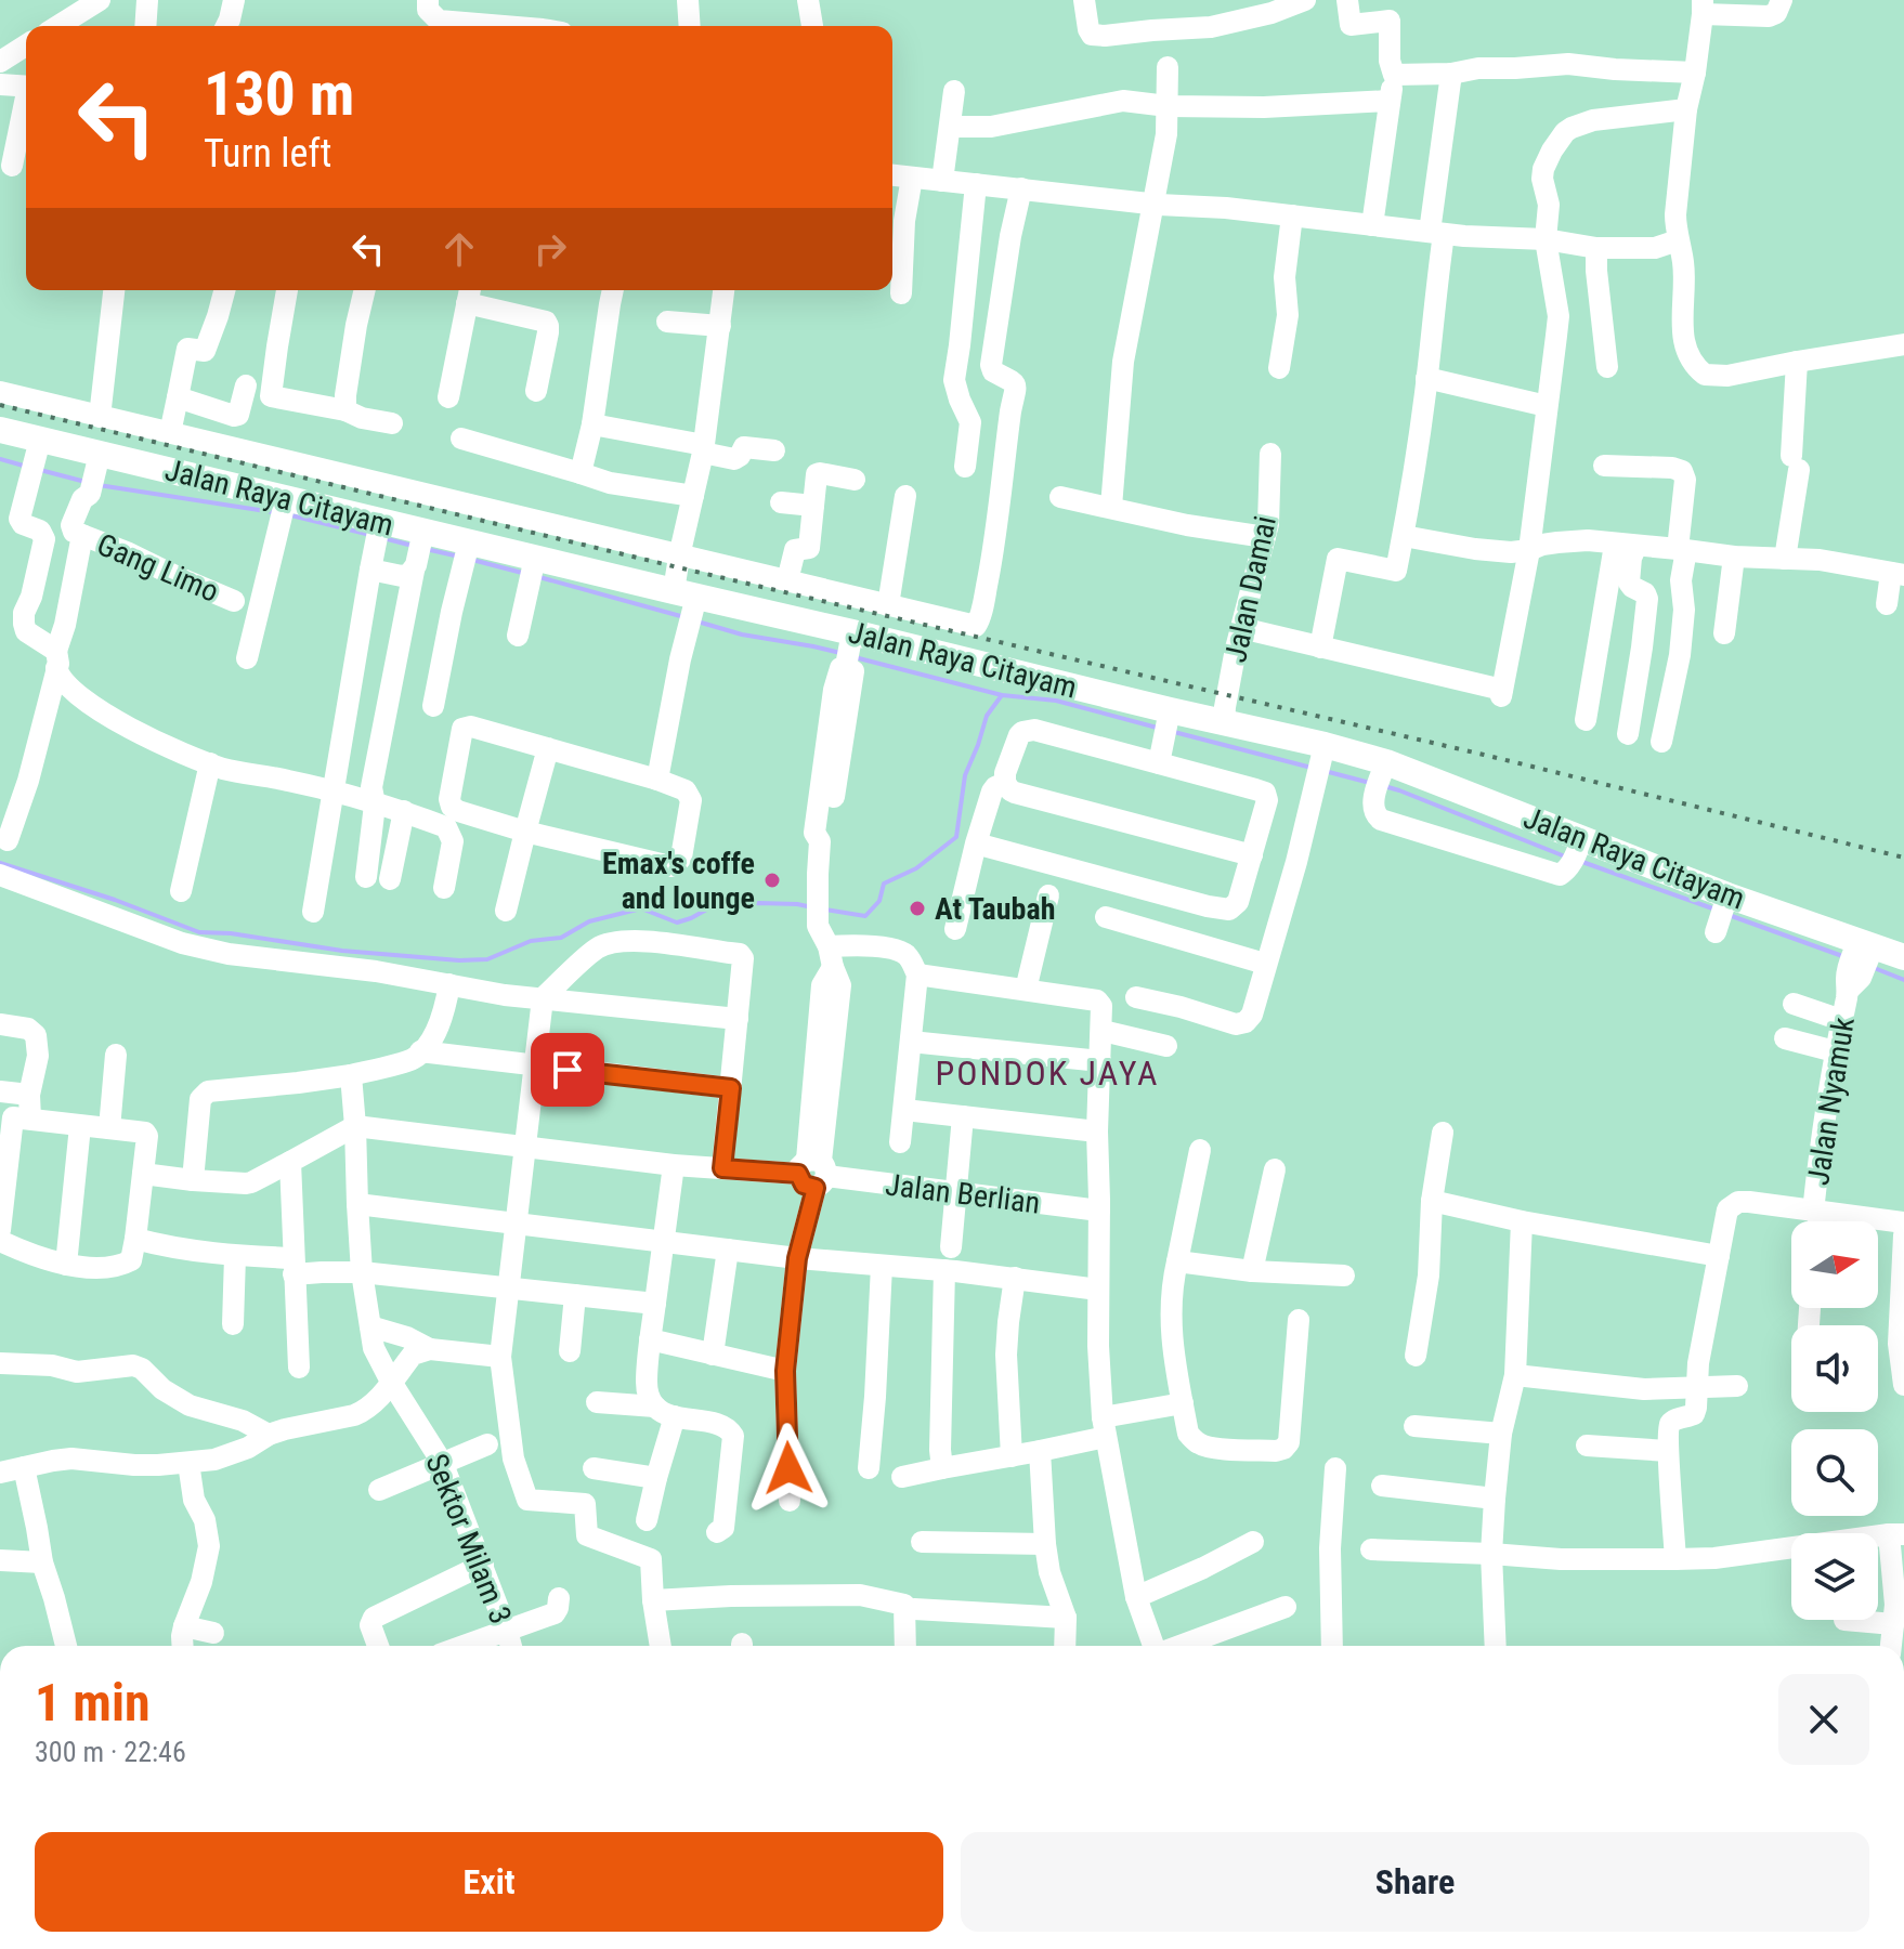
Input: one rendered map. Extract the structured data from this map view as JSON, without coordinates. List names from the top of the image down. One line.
{"streets":{"main road":["Jalan Raya Citayam"],"street":["Gang Limo","Jalan Damai","Jalan Nyamuk","Jalan Berlian","Sektor Milam 3"]},"crossings":[["Jalan Raya Citayam","Gang Limo"],["Jalan Raya Citayam","Jalan Damai"],["Jalan Raya Citayam","Jalan Nyamuk"],["Jalan Berlian","Sektor Milam 3"]],"districts":["PONDOK JAYA"],"places":["Emax's coffe and lounge","At Taubah"],"north":"right","page":{"turn":["130 m","Turn left"],"heading":["1 min","300 m · 22:46"],"buttons":["Exit","Share"]}}
